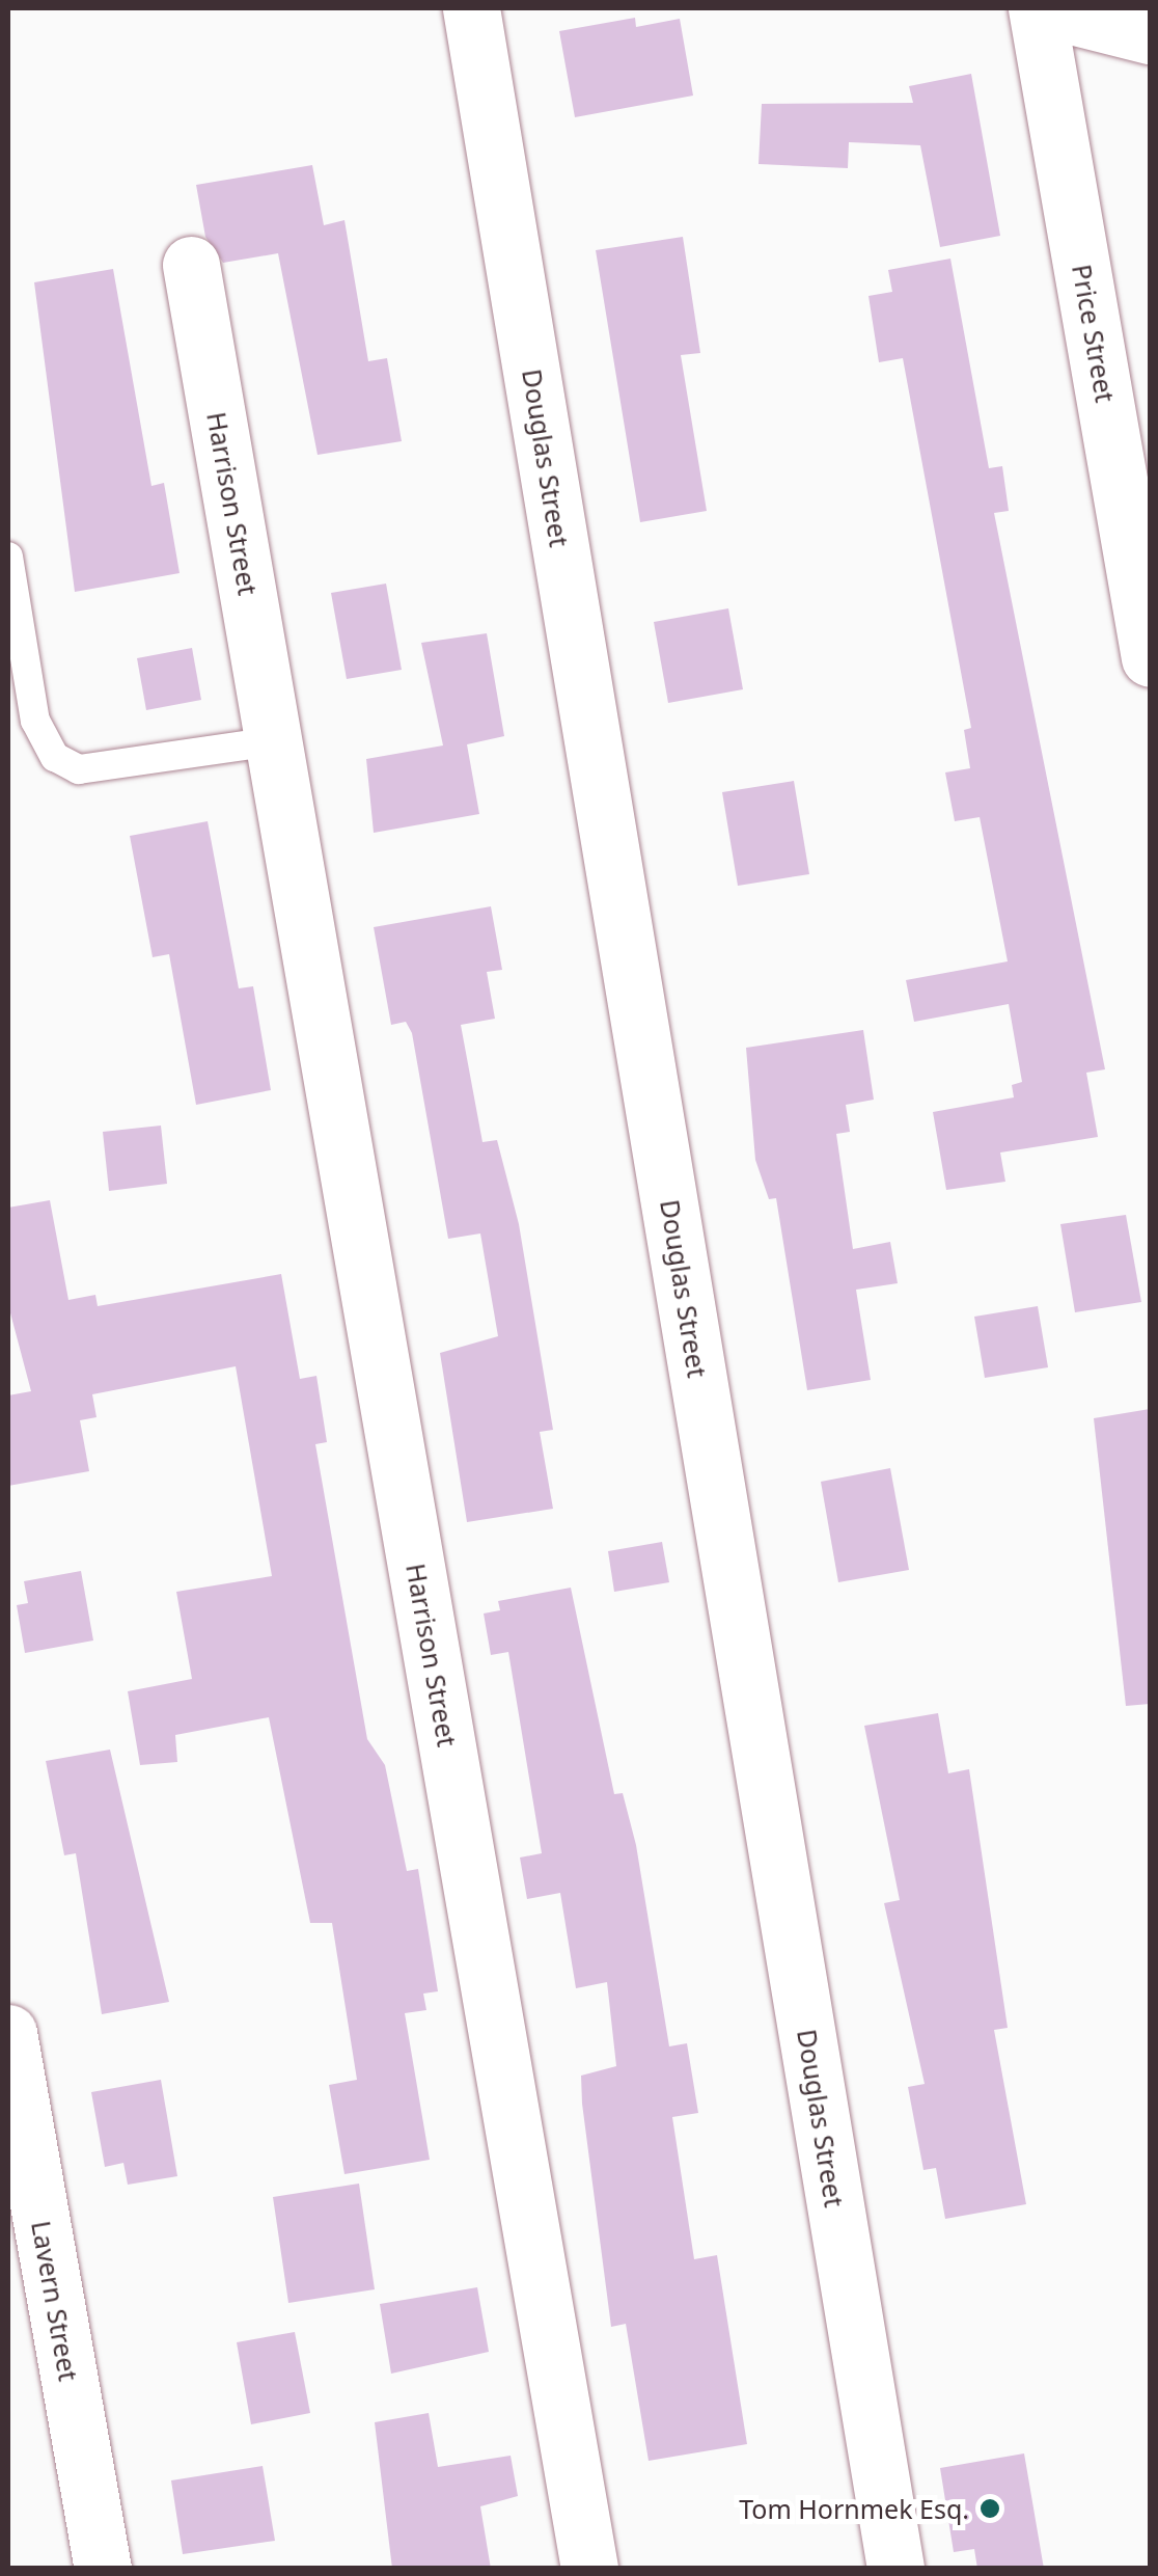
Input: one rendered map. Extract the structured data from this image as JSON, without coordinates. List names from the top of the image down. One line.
{"streets":{"street":["Price Street","Douglas Street","Harrison Street","Lavern Street"]},"places":["Tom Hornmek Esq."]}
